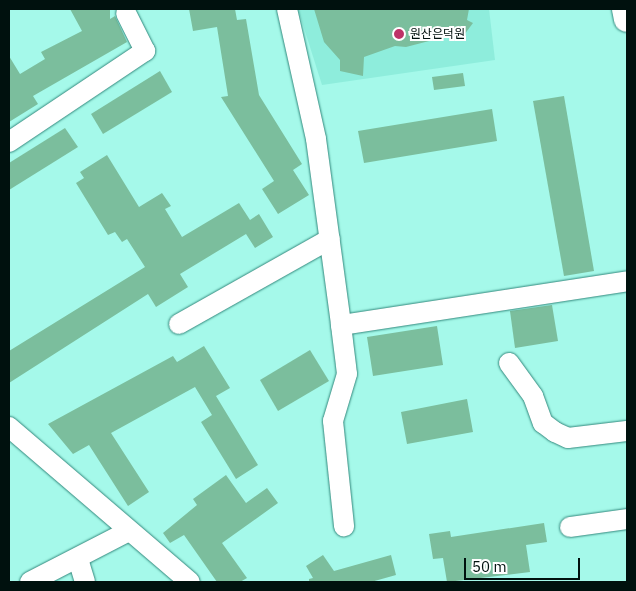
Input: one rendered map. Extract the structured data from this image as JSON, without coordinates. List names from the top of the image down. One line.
{"places":["원산은덕원"],"scale_bar":"50 m"}
